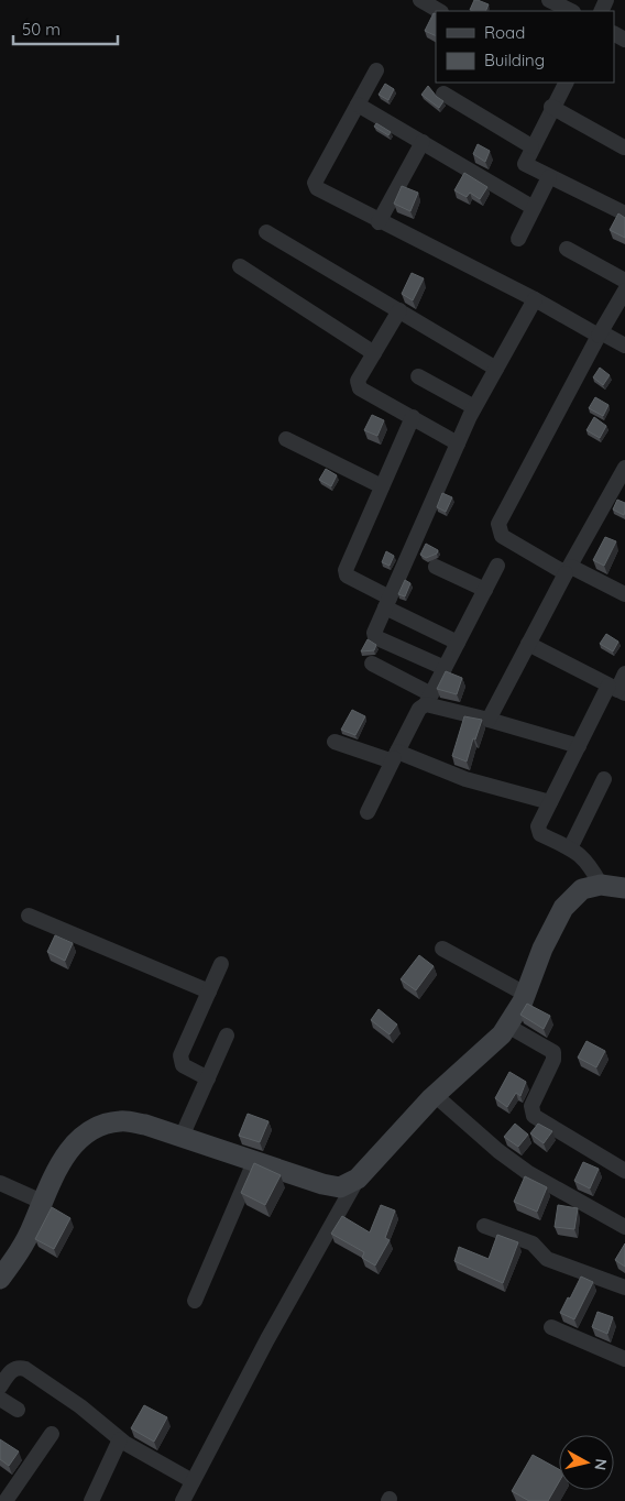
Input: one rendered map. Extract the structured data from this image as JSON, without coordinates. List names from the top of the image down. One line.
{"legend":["Road","Building"],"scale_bar":"50 m","north":"right"}
